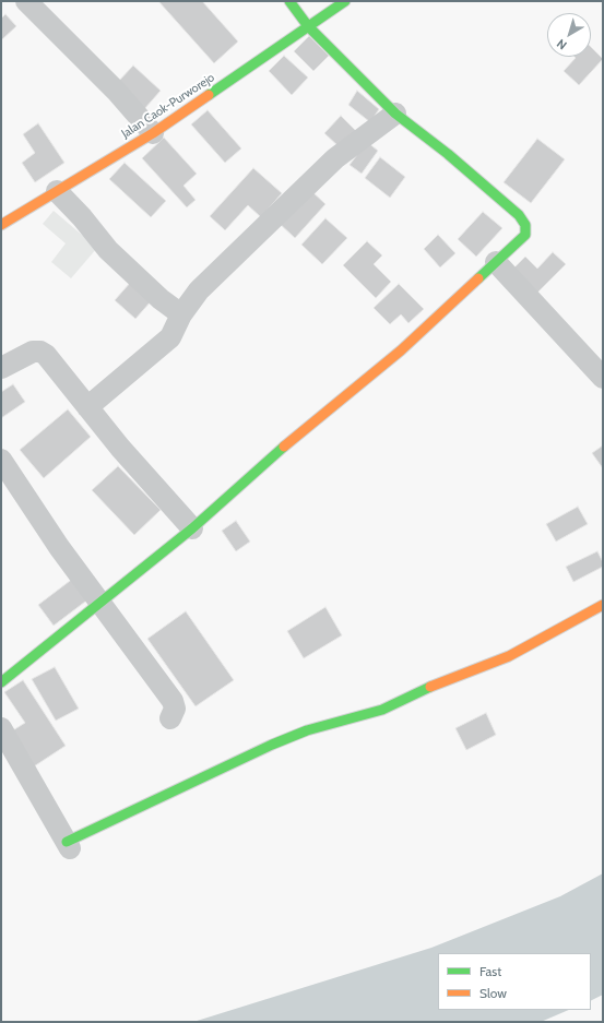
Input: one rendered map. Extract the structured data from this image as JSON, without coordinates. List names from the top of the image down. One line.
{"streets":{"street":["Jalan Caok-Purworejo"]},"legend":["Fast","Slow"],"north":"bottom left"}
